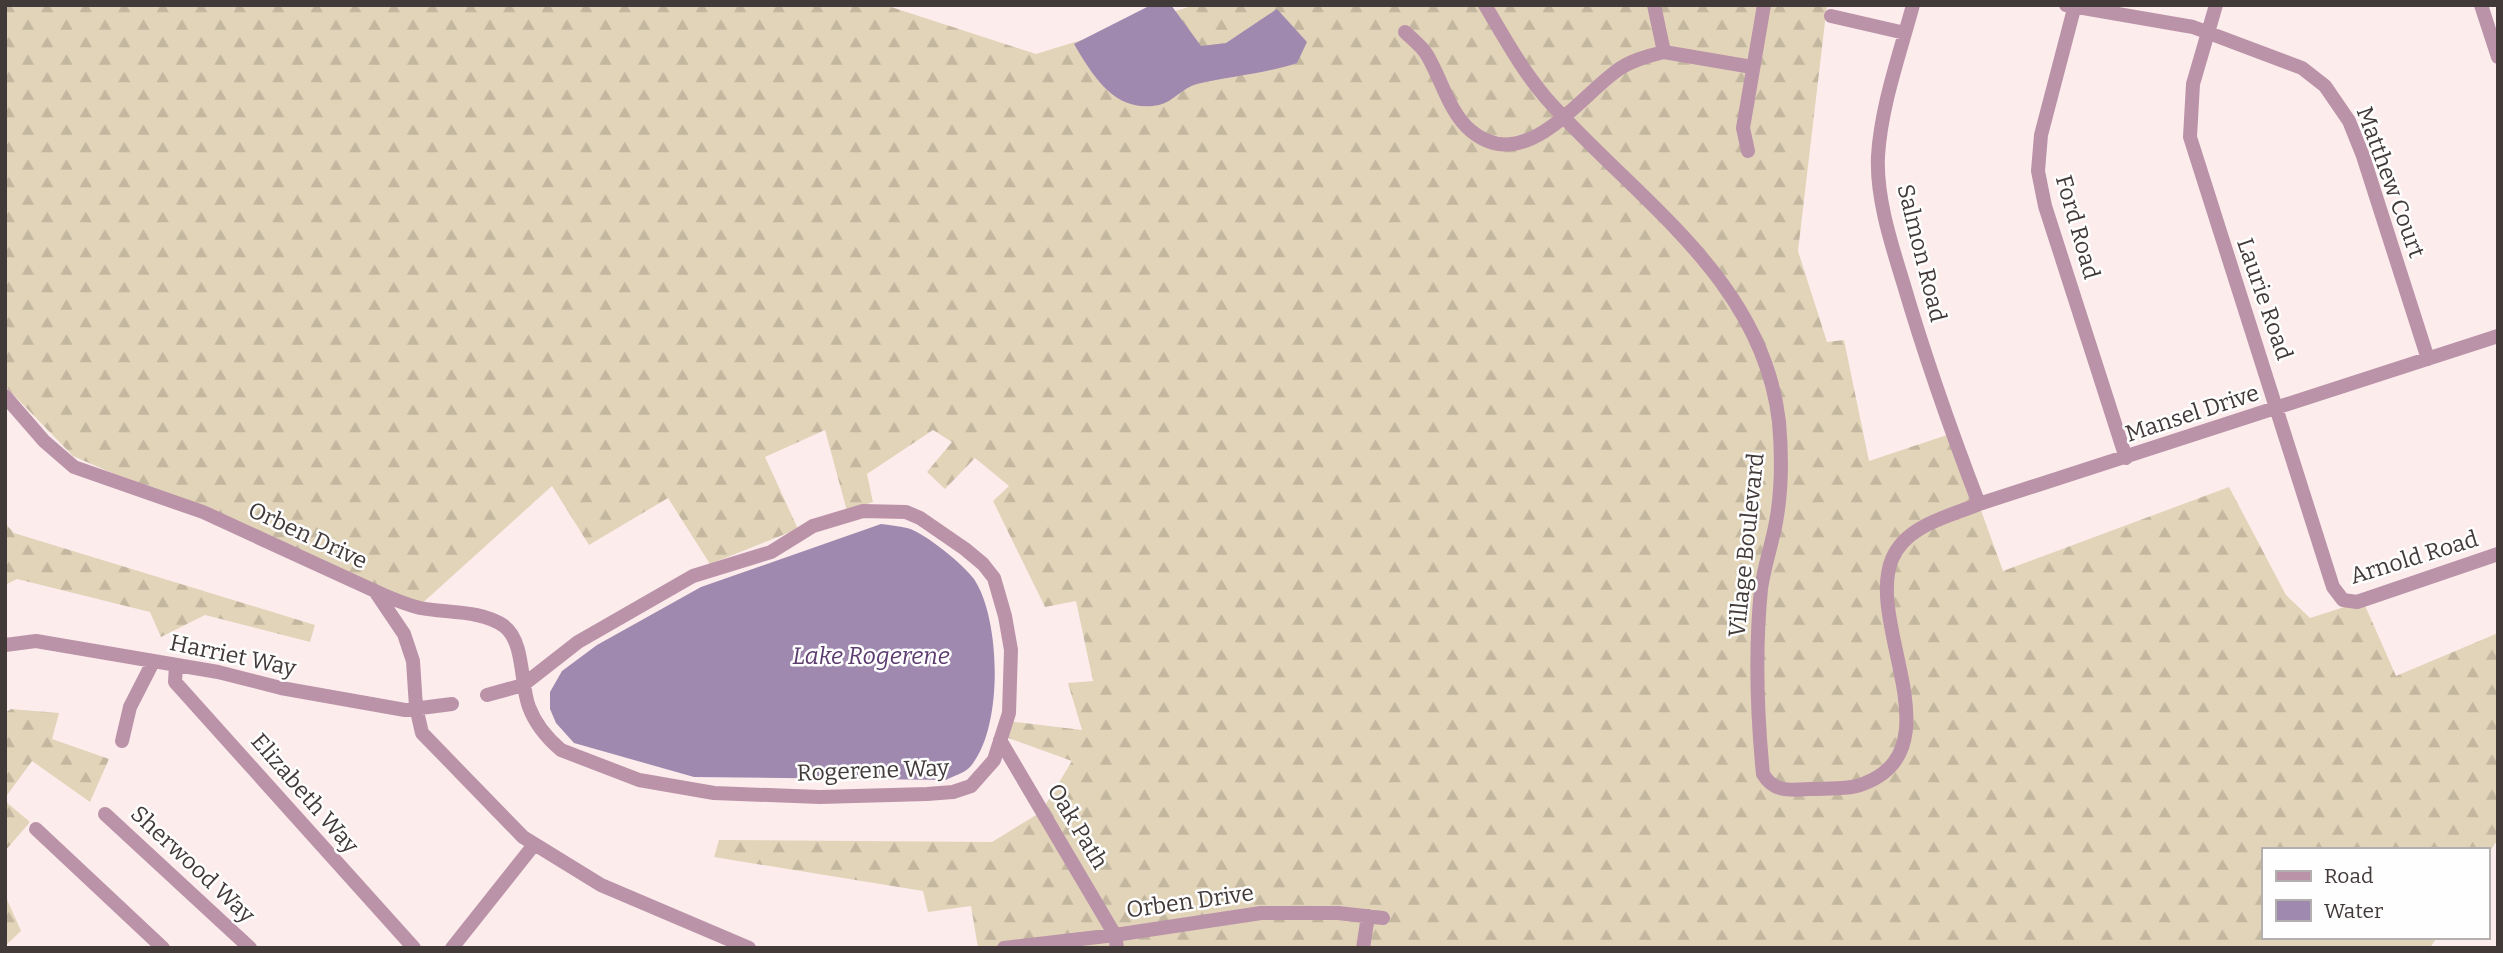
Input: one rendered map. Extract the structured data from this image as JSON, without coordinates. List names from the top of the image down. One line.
{"streets":{"street":["Matthew Court","Ford Road","Salmon Road","Laurie Road","Mansel Drive","Orben Drive","Village Boulevard","Arnold Road","Harriet Way","Rogerene Way","Elizabeth Way","Oak Path","Sherwood Way"]},"crossings":[["Matthew Court","Ford Road"],["Matthew Court","Laurie Road"],["Matthew Court","Mansel Drive"],["Ford Road","Mansel Drive"],["Salmon Road","Mansel Drive"],["Salmon Road","Village Boulevard"],["Laurie Road","Mansel Drive"],["Laurie Road","Arnold Road"],["Mansel Drive","Village Boulevard"],["Orben Drive","Harriet Way"],["Orben Drive","Rogerene Way"],["Orben Drive","Oak Path"],["Harriet Way","Elizabeth Way"],["Rogerene Way","Oak Path"]],"water":["Lake Rogerene"],"legend":["Road","Water"]}
